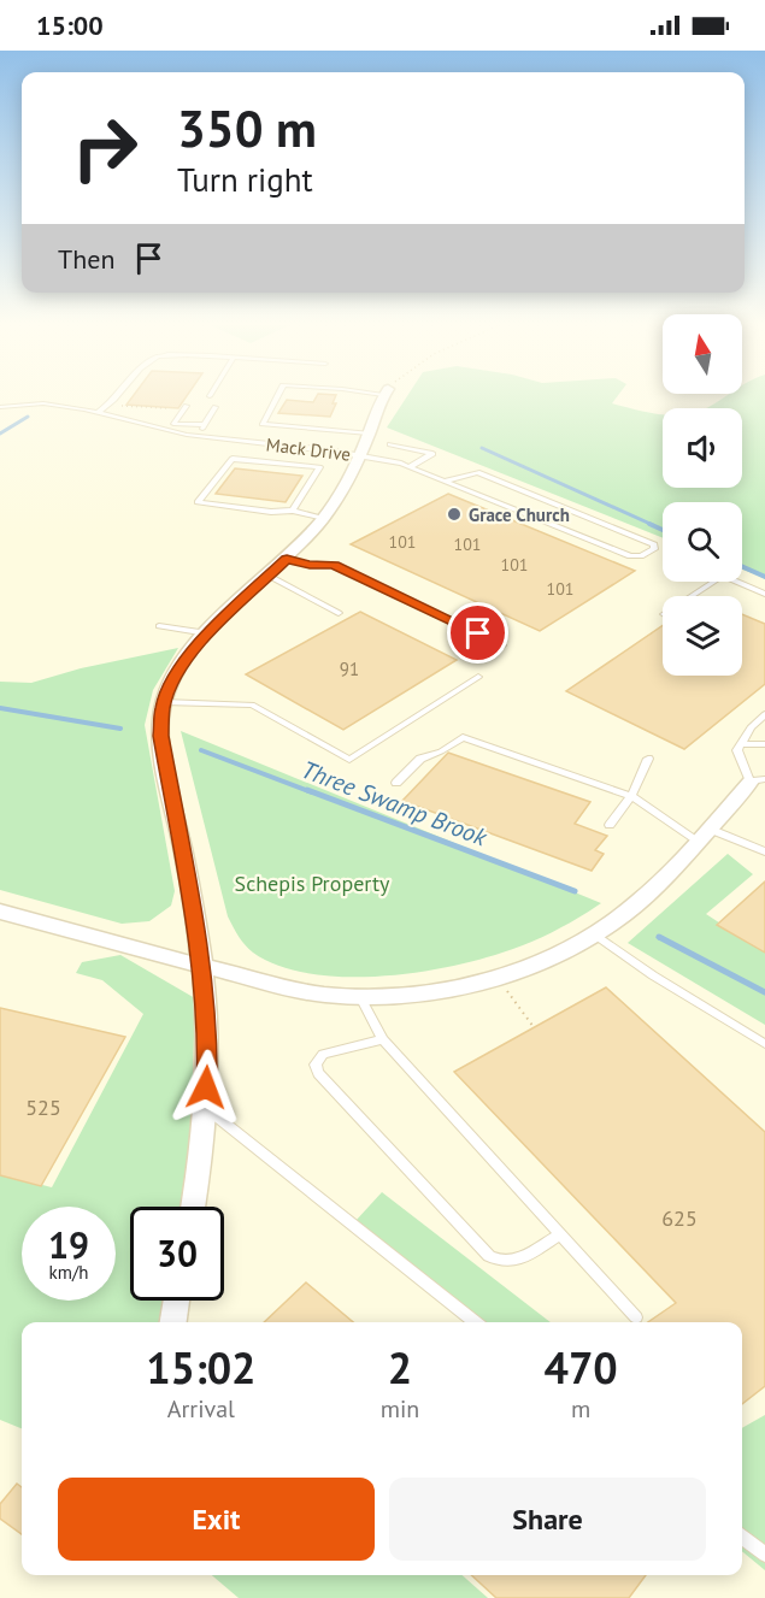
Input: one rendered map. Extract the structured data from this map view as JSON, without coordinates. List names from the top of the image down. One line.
{"streets":{"lane":["Mack Drive"]},"water":["Three Swamp Brook"],"parks":["Schepis Property"],"places":["Grace Church"],"house_numbers":["101","101","101","101","91","525","625"],"north":"top","page":{"status":"15:00","turn":["350 m","Turn right"],"then":"Then","speed":"19 km/h","limit":"30","eta":["15:02","Arrival","2","min","470","m"],"buttons":["Exit","Share"]}}
